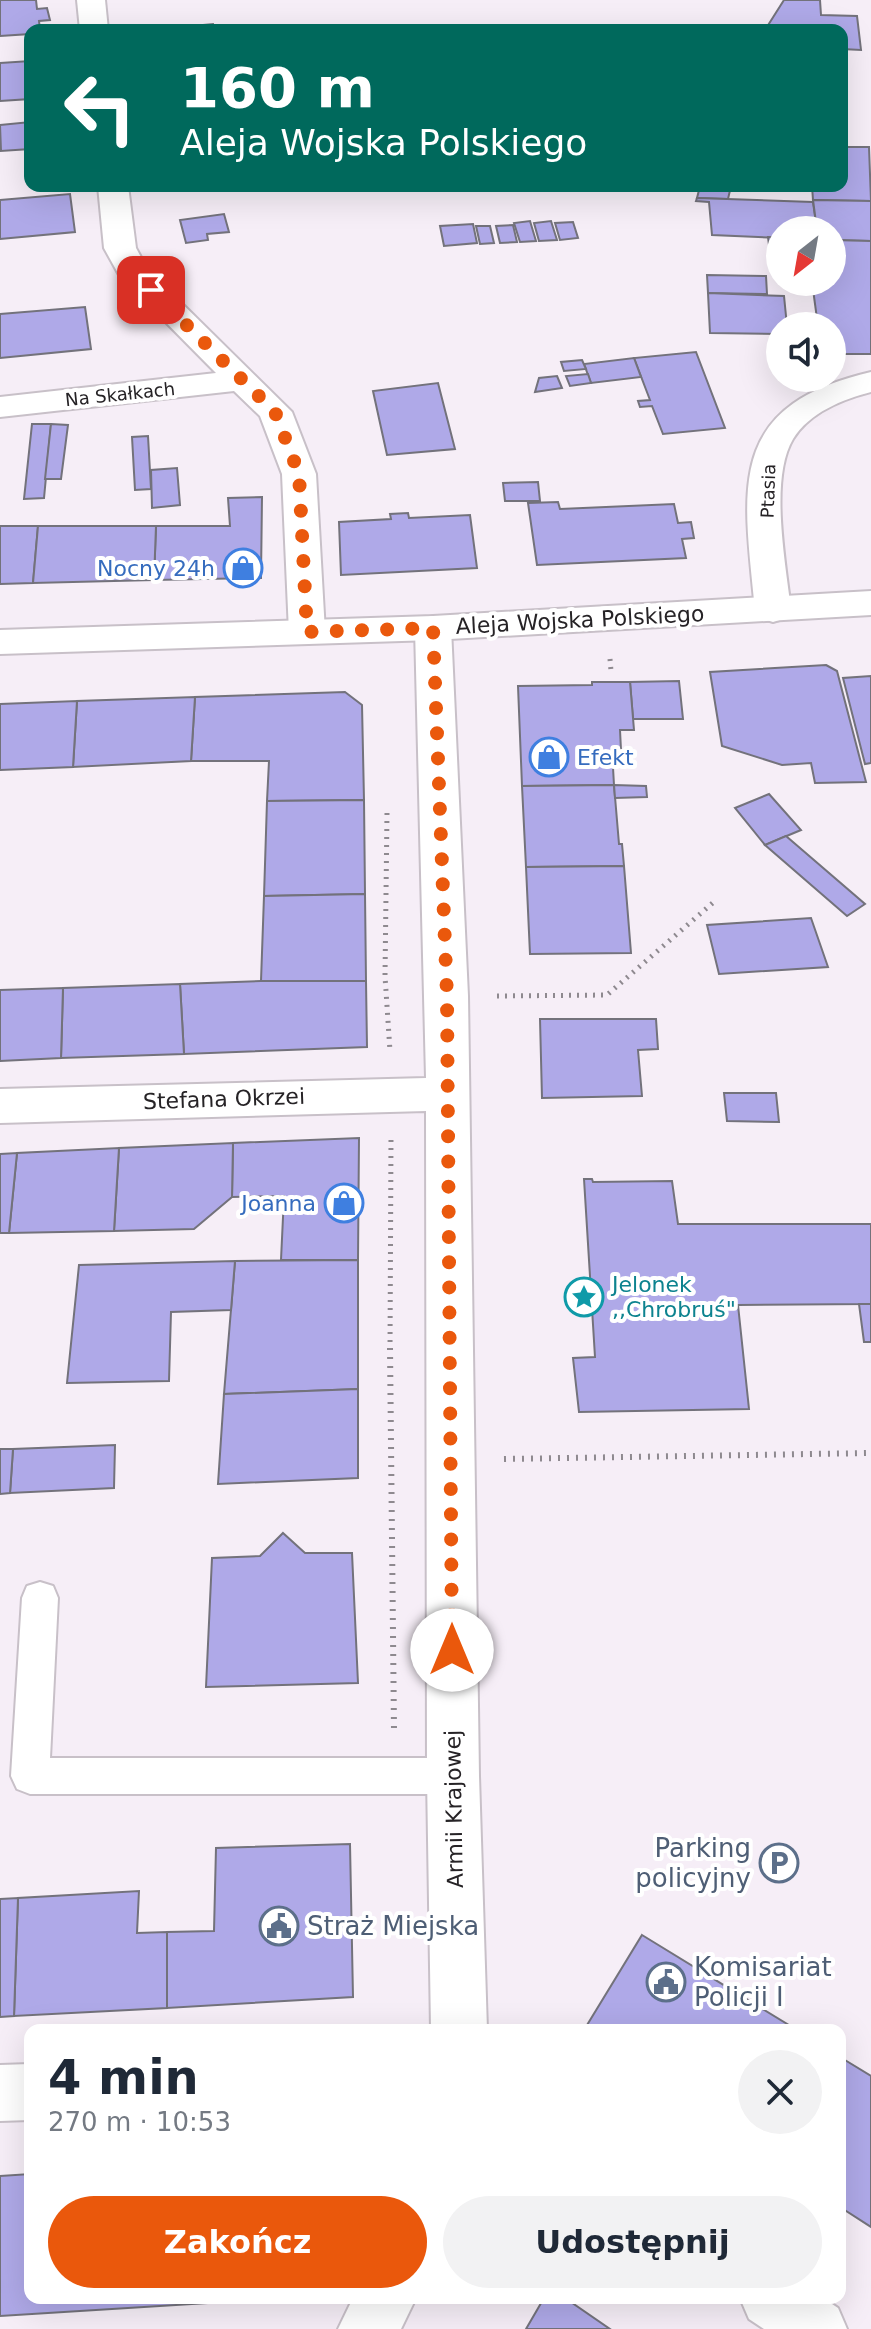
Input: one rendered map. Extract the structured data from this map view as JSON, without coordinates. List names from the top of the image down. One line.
{"streets":{"street":["Na Skałkach","Ptasia","Aleja Wojska Polskiego","Stefana Okrzei","Armii Krajowej"]},"crossings":[["Ptasia","Aleja Wojska Polskiego"],["Aleja Wojska Polskiego","Armii Krajowej"],["Stefana Okrzei","Armii Krajowej"]],"places":{"shop":["Nocny 24h","Efekt","Joanna"],"place":["Jelonek ,,Chrobruś\""],"parking":["Parking policyjny"],"public building":["Straż Miejska","Komisariat Policji I"]},"north":"bottom left","page":{"turn":["160 m","Aleja Wojska Polskiego"],"heading":["4 min","270 m · 10:53"],"buttons":["Zakończ","Udostępnij"]}}
